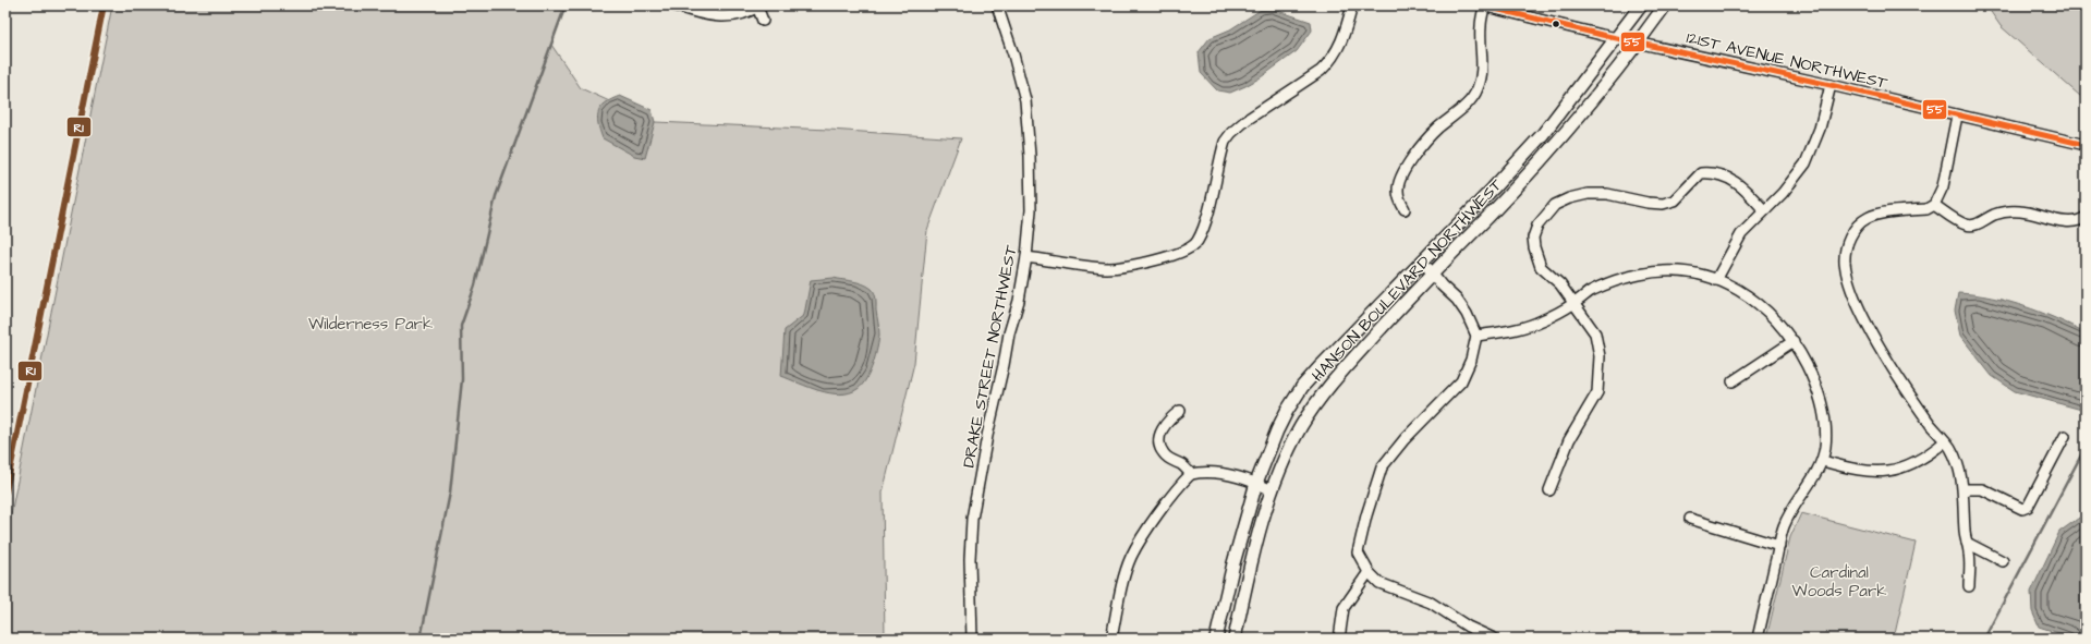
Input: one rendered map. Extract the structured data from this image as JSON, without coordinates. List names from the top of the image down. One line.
{"streets":{"main road":["HANSON BOULEVARD NORTHWEST"],"street":["121ST AVENUE NORTHWEST","DRAKE STREET NORTHWEST"]},"crossings":[["121ST AVENUE NORTHWEST","HANSON BOULEVARD NORTHWEST"]],"parks":["Wilderness Park","Cardinal Woods Park"],"lines":["transit line R1","transit line 55"]}
